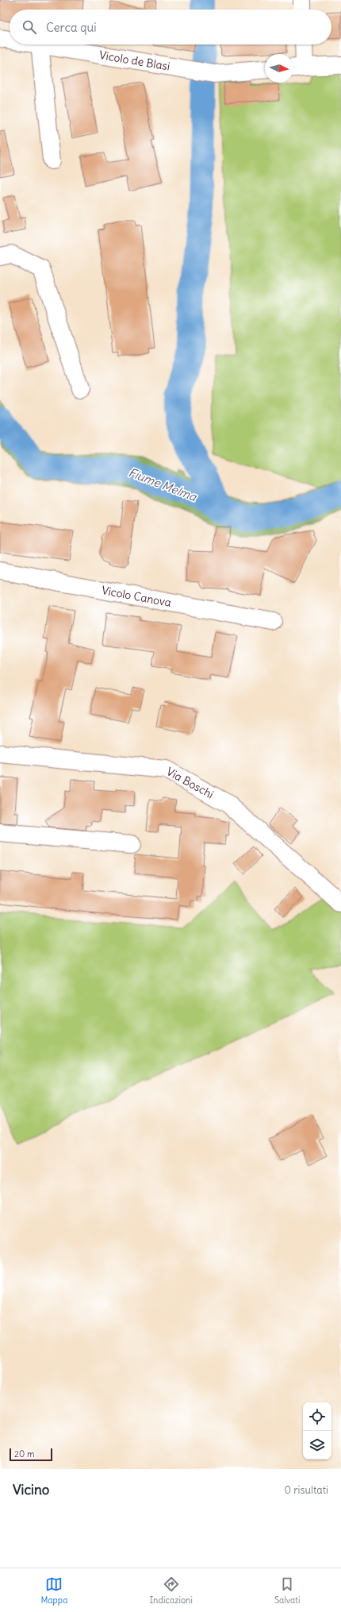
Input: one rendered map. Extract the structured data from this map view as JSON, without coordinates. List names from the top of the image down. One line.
{"streets":{"street":["Vicolo de Blasi","Vicolo Canova","Via Boschi"]},"water":["Fiume Melma"],"scale_bar":"20 m","north":"right","page":{"search":"Cerca qui","scale":"20 m","heading":["Vicino","0 risultati"],"nav":["Mappa","Indicazioni","Salvati"]}}
